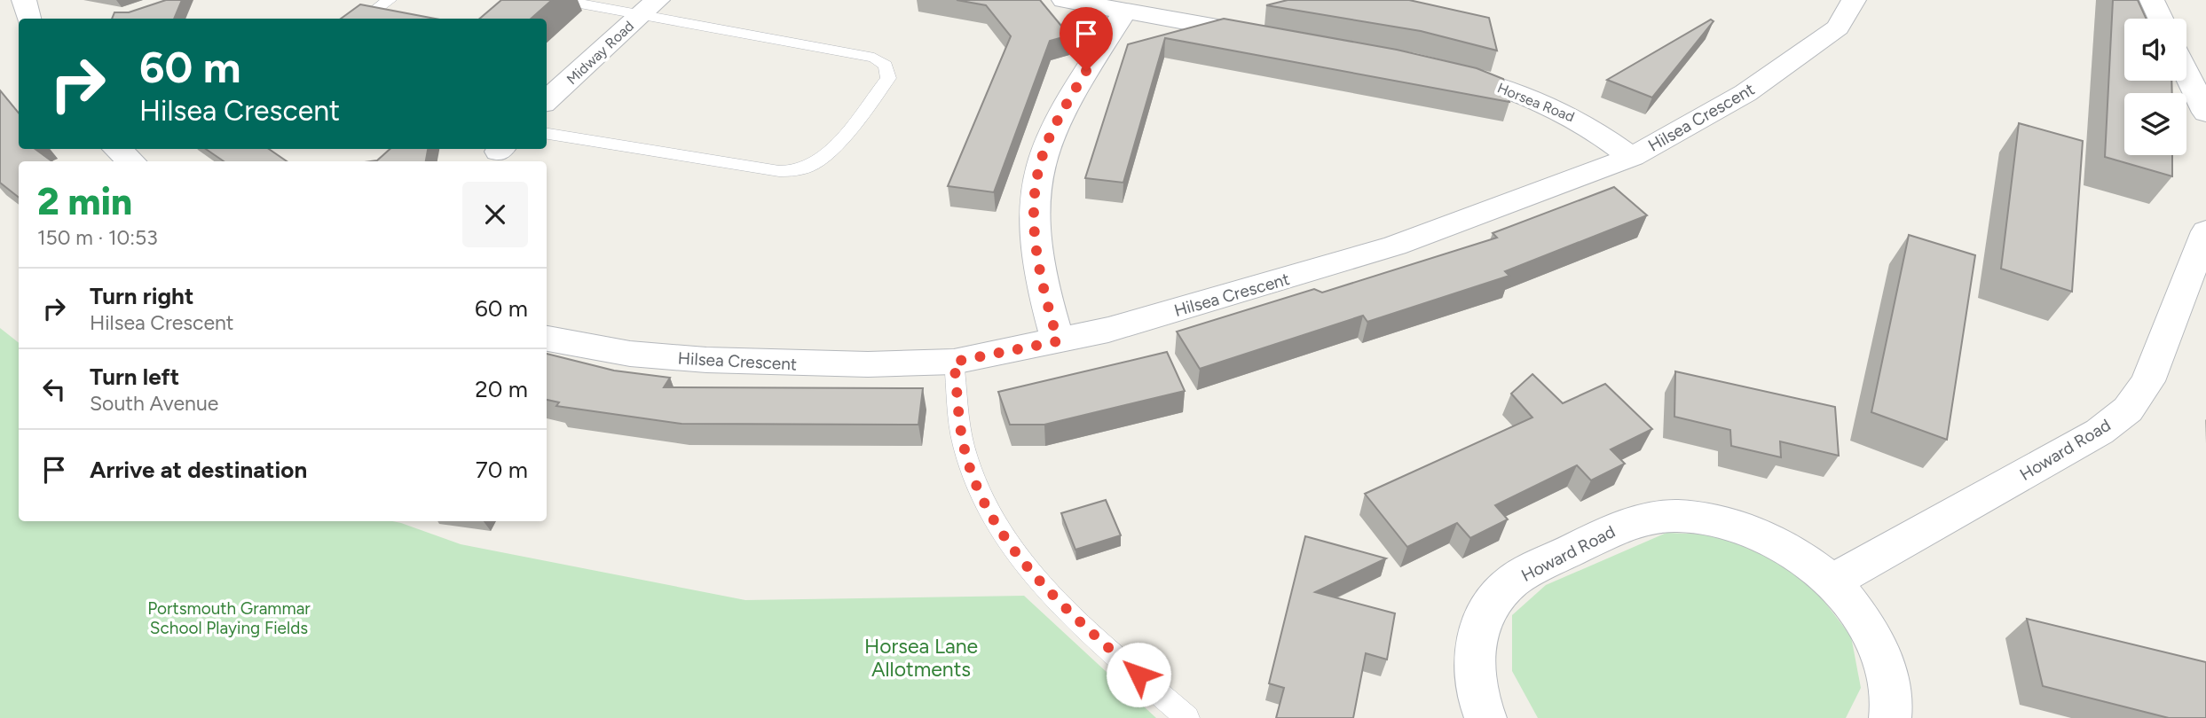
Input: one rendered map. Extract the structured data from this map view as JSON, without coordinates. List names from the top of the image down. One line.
{"streets":{"street":["Midway Road","Horsea Road","Hilsea Crescent","Howard Road"]},"crossings":[["Horsea Road","Hilsea Crescent"]],"parks":["Portsmouth Grammar School Playing Fields","Horsea Lane Allotments"],"page":{"turn":["60 m","Hilsea Crescent"],"heading":["2 min","150 m · 10:53"],"list":[{"name":"Turn right","note":"Hilsea Crescent","value":"60 m"},{"name":"Turn left","note":"South Avenue","value":"20 m"},{"name":"Arrive at destination","value":"70 m"}]}}
